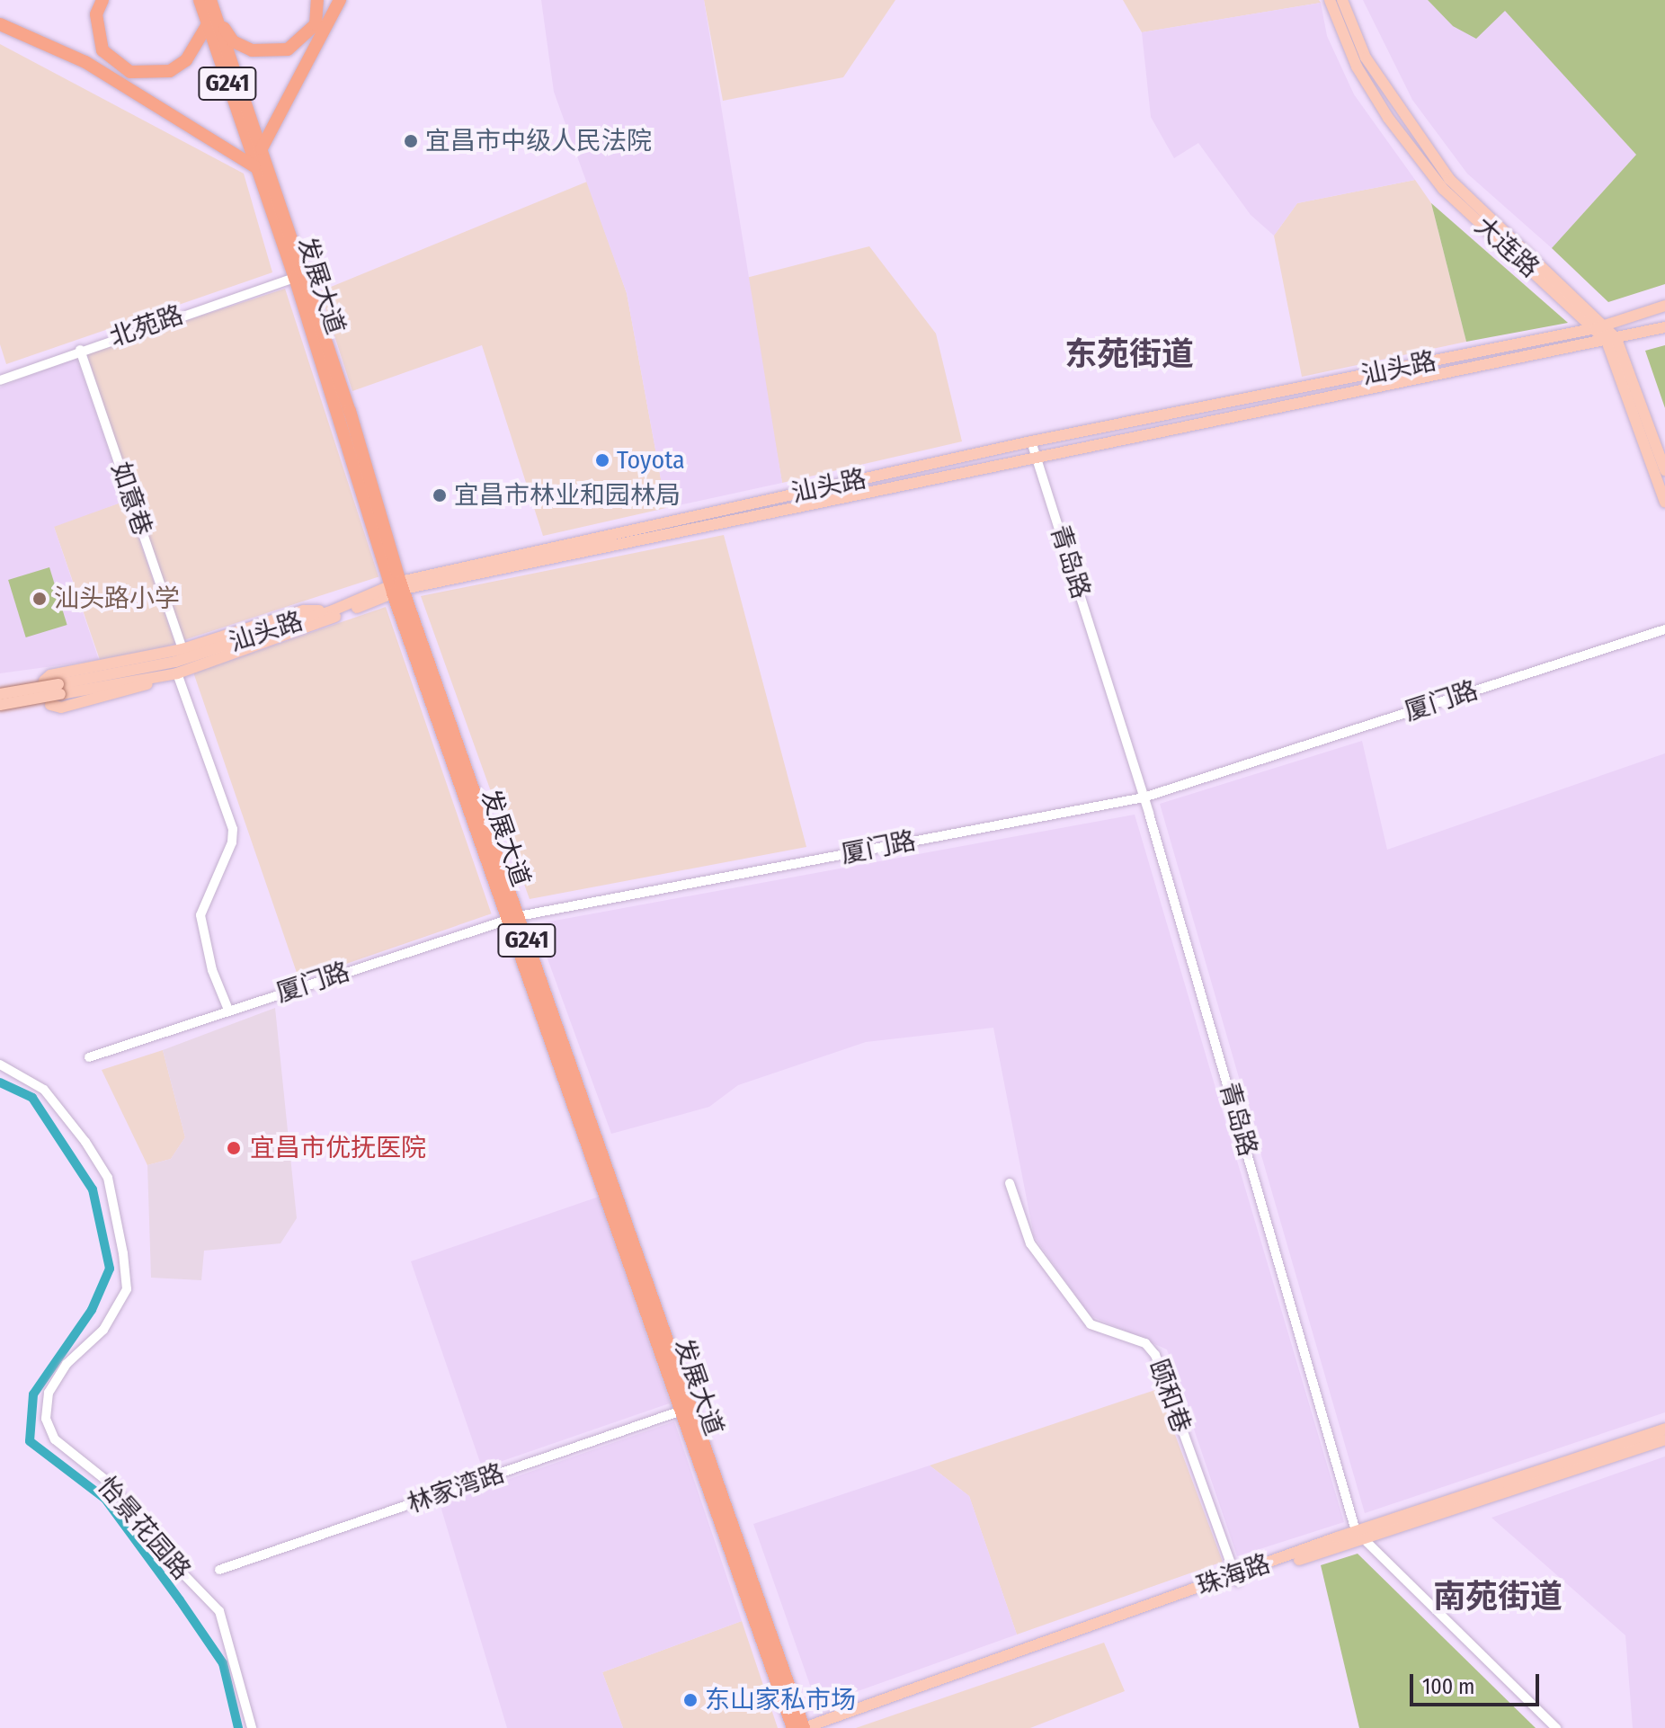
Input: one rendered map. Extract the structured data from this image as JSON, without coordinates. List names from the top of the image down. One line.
{"streets":{"highway":["G241","发展大道"],"main road":["大连路","汕头路","珠海路"],"street":["北苑路","如意巷","青岛路","厦门路","颐和巷","林家湾路","怡景花园路"]},"crossings":[["大连路","汕头路"],["发展大道","北苑路"],["发展大道","汕头路"],["发展大道","厦门路"],["发展大道","林家湾路"],["发展大道","珠海路"],["北苑路","如意巷"],["汕头路","青岛路"],["青岛路","厦门路"],["青岛路","珠海路"],["颐和巷","珠海路"]],"districts":["东苑街道","南苑街道"],"places":["宜昌市中级人民法院","Toyota","宜昌市林业和园林局","汕头路小学","宜昌市优抚医院","东山家私市场"],"scale_bar":"100 m"}
